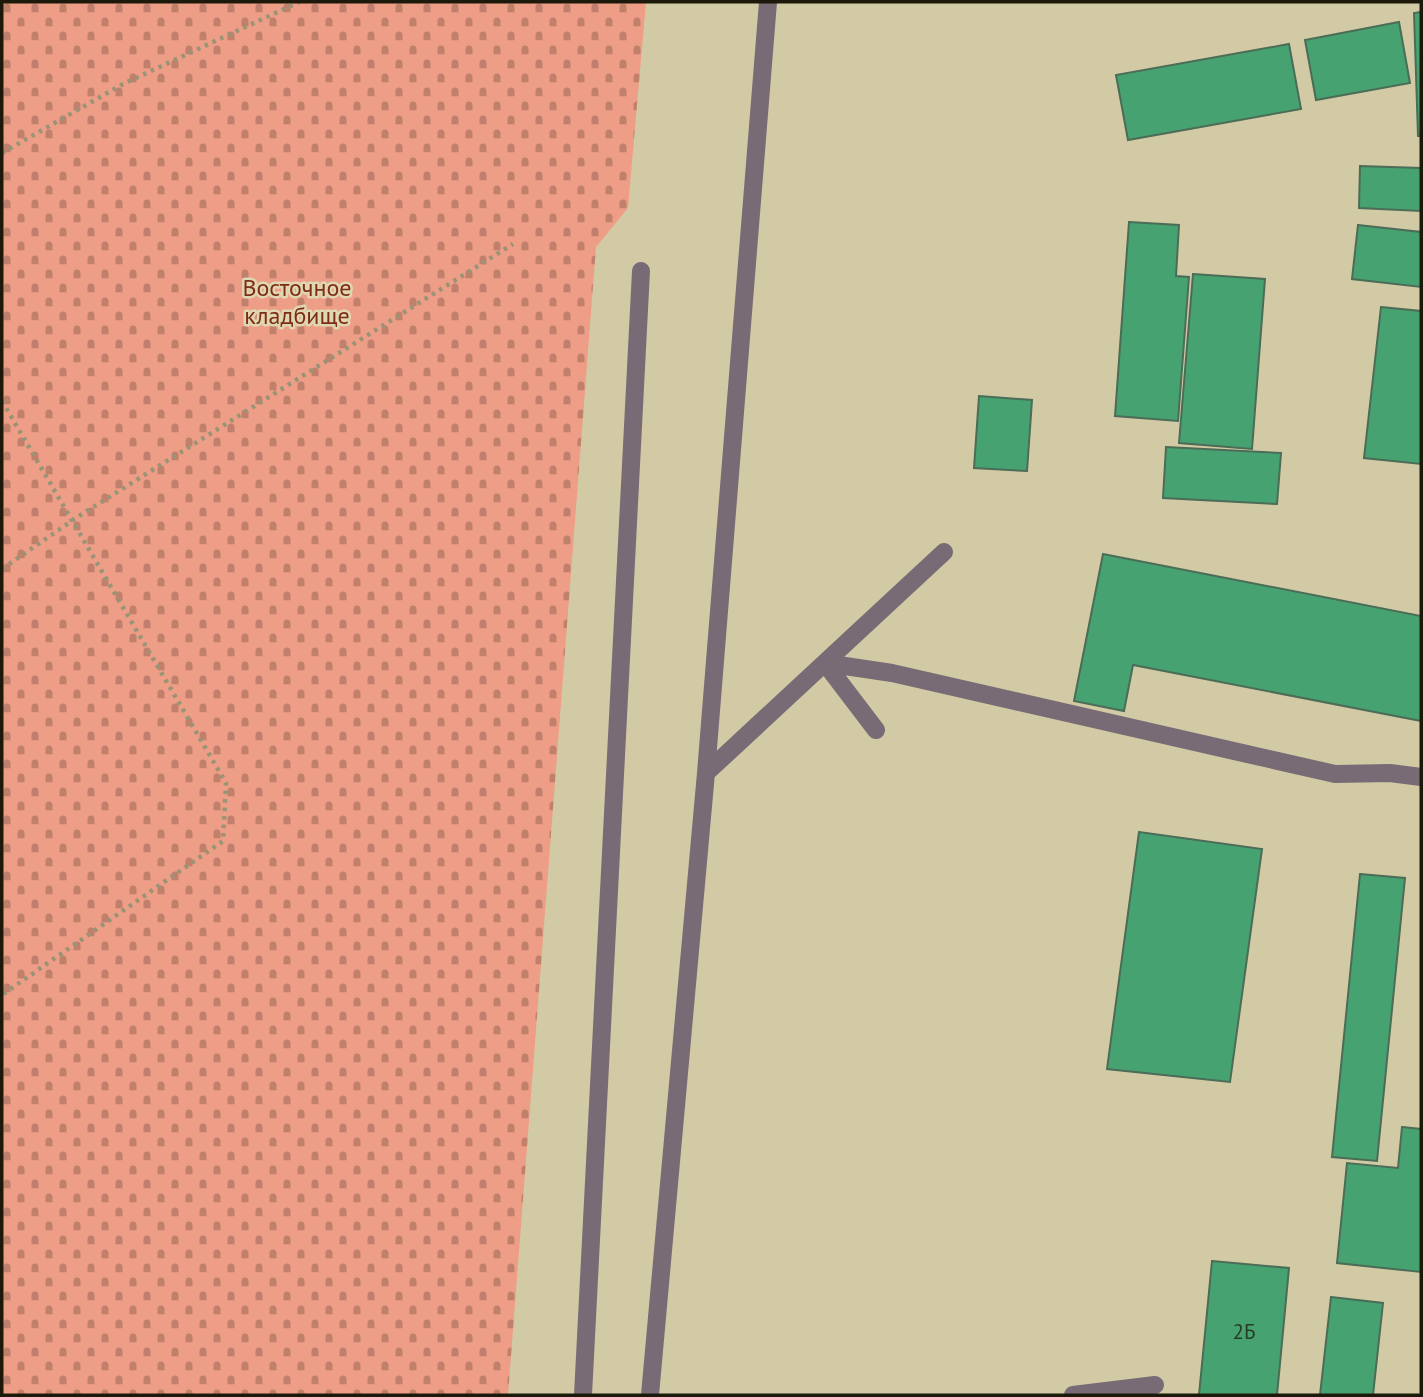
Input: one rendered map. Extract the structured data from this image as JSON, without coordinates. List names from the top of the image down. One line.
{"parks":["Восточное кладбище"],"house_numbers":["2Б"]}
